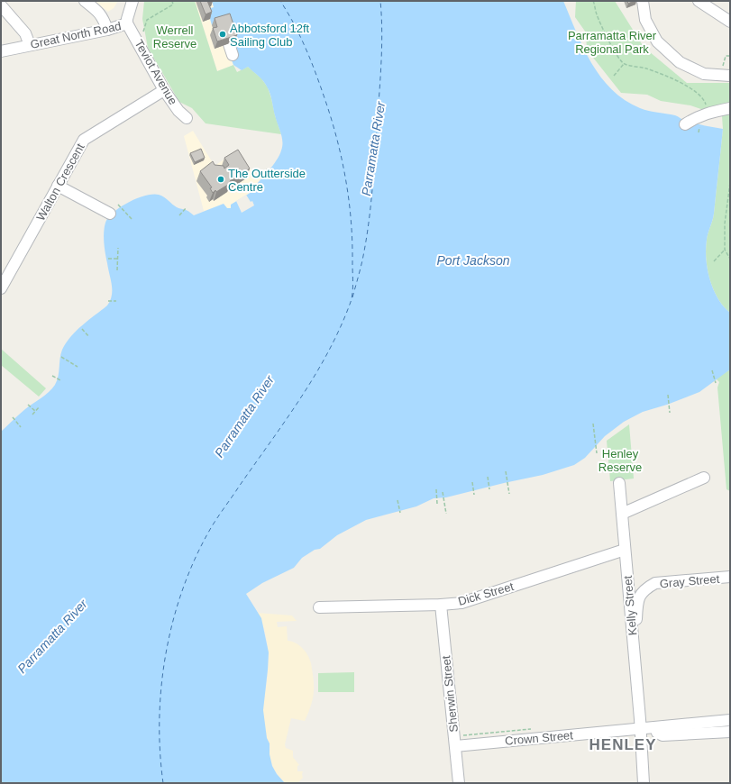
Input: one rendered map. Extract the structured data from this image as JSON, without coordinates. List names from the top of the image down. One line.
{"streets":{"street":["Great North Road","Teviot Avenue","Walton Crescent","Gray Street","Dick Street","Kelly Street","Sherwin Street","Crown Street"]},"crossings":[["Great North Road","Teviot Avenue"],["Teviot Avenue","Walton Crescent"],["Gray Street","Kelly Street"],["Dick Street","Kelly Street"],["Dick Street","Sherwin Street"],["Kelly Street","Crown Street"],["Sherwin Street","Crown Street"]],"districts":["HENLEY"],"water":["Parramatta River","Port Jackson"],"parks":["Werrell Reserve","Parramatta River Regional Park","Henley Reserve"],"places":["Abbotsford 12ft Sailing Club","The Outterside Centre"]}
